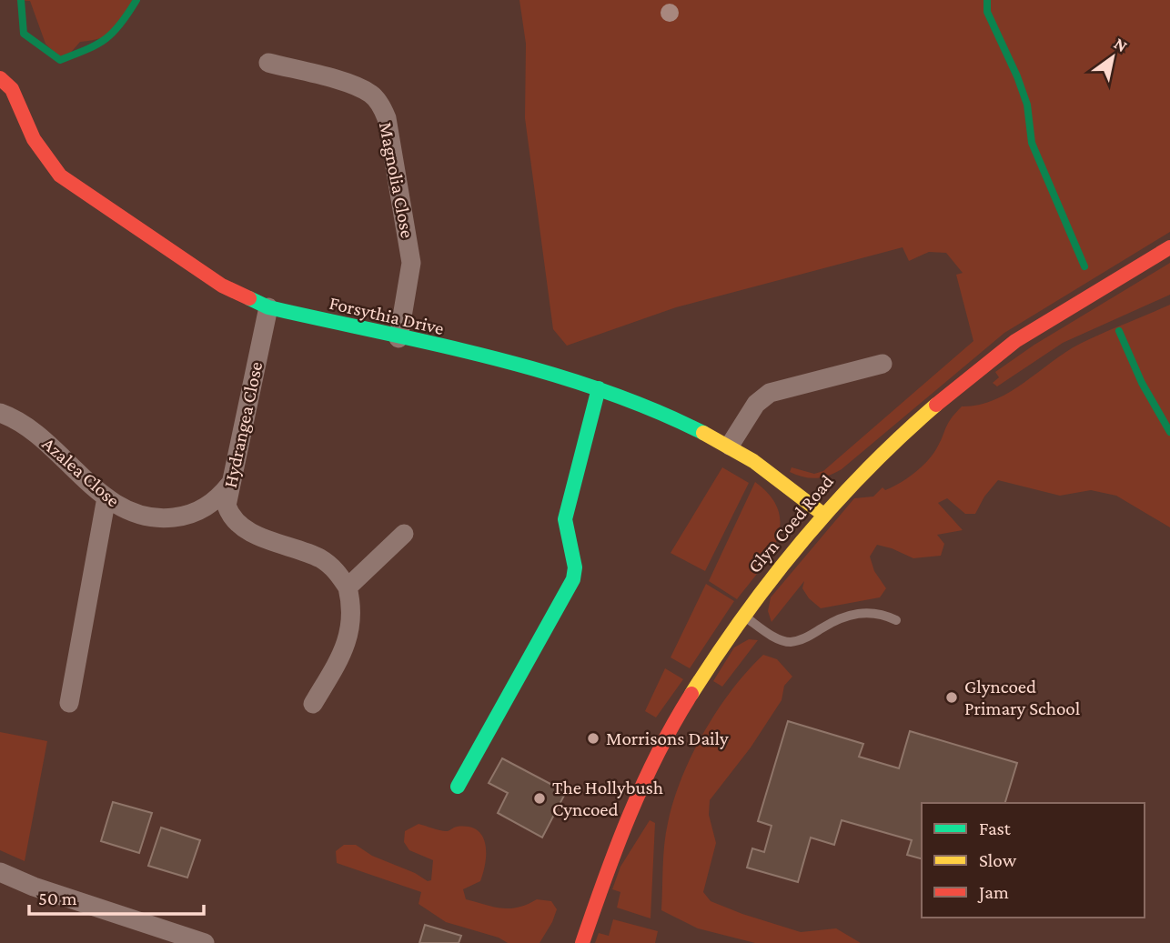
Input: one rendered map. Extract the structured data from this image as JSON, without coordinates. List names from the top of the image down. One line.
{"streets":{"street":["Magnolia Close","Forsythia Drive","Hydrangea Close","Azalea Close","Glyn Coed Road"]},"crossings":[["Magnolia Close","Forsythia Drive"],["Forsythia Drive","Hydrangea Close"],["Forsythia Drive","Glyn Coed Road"],["Hydrangea Close","Azalea Close"]],"places":["Glyncoed Primary School","Morrisons Daily","The Hollybush Cyncoed"],"legend":["Fast","Slow","Jam"],"scale_bar":"50 m","north":"top right"}
